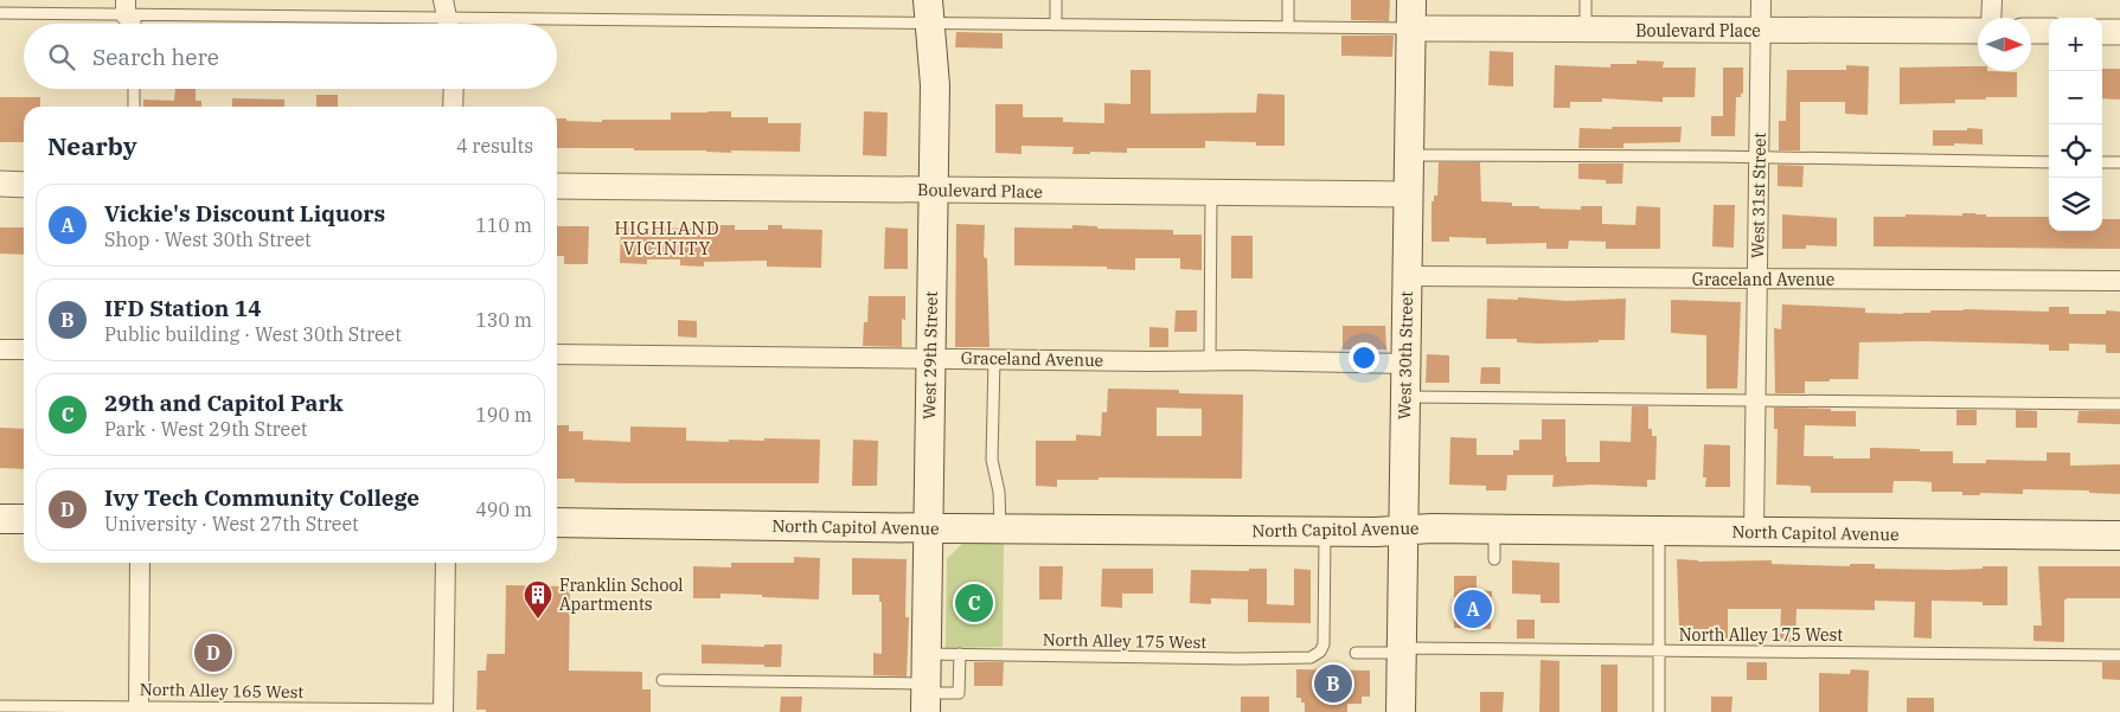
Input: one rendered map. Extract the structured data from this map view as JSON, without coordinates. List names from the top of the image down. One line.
{"streets":{"main road":["West 29th Street","West 30th Street","North Capitol Avenue"],"street":["Boulevard Place","West 31st Street","Graceland Avenue"],"lane":["North Alley 175 West","North Alley 165 West"]},"crossings":[["Boulevard Place","West 31st Street"],["Boulevard Place","West 29th Street"],["Boulevard Place","West 30th Street"],["West 31st Street","Graceland Avenue"],["West 31st Street","North Capitol Avenue"],["Graceland Avenue","West 29th Street"],["Graceland Avenue","West 30th Street"],["West 29th Street","North Capitol Avenue"],["West 29th Street","North Alley 175 West"],["West 30th Street","North Capitol Avenue"],["West 30th Street","North Alley 175 West"],["North Capitol Avenue","North Alley 175 West"]],"districts":["HIGHLAND VICINITY"],"places":{"building":["Franklin School Apartments"]},"north":"right","page":{"map_buttons":["+","−"],"search":"Search here","heading":["Nearby","4 results"],"list":[{"mark":"A","name":"Vickie's Discount Liquors","note":"Shop · West 30th Street","value":"110 m"},{"mark":"B","name":"IFD Station 14","note":"Public building · West 30th Street","value":"130 m"},{"mark":"C","name":"29th and Capitol Park","note":"Park · West 29th Street","value":"190 m"},{"mark":"D","name":"Ivy Tech Community College","note":"University · West 27th Street","value":"490 m"}],"pins":["C","A","D","B"]}}
